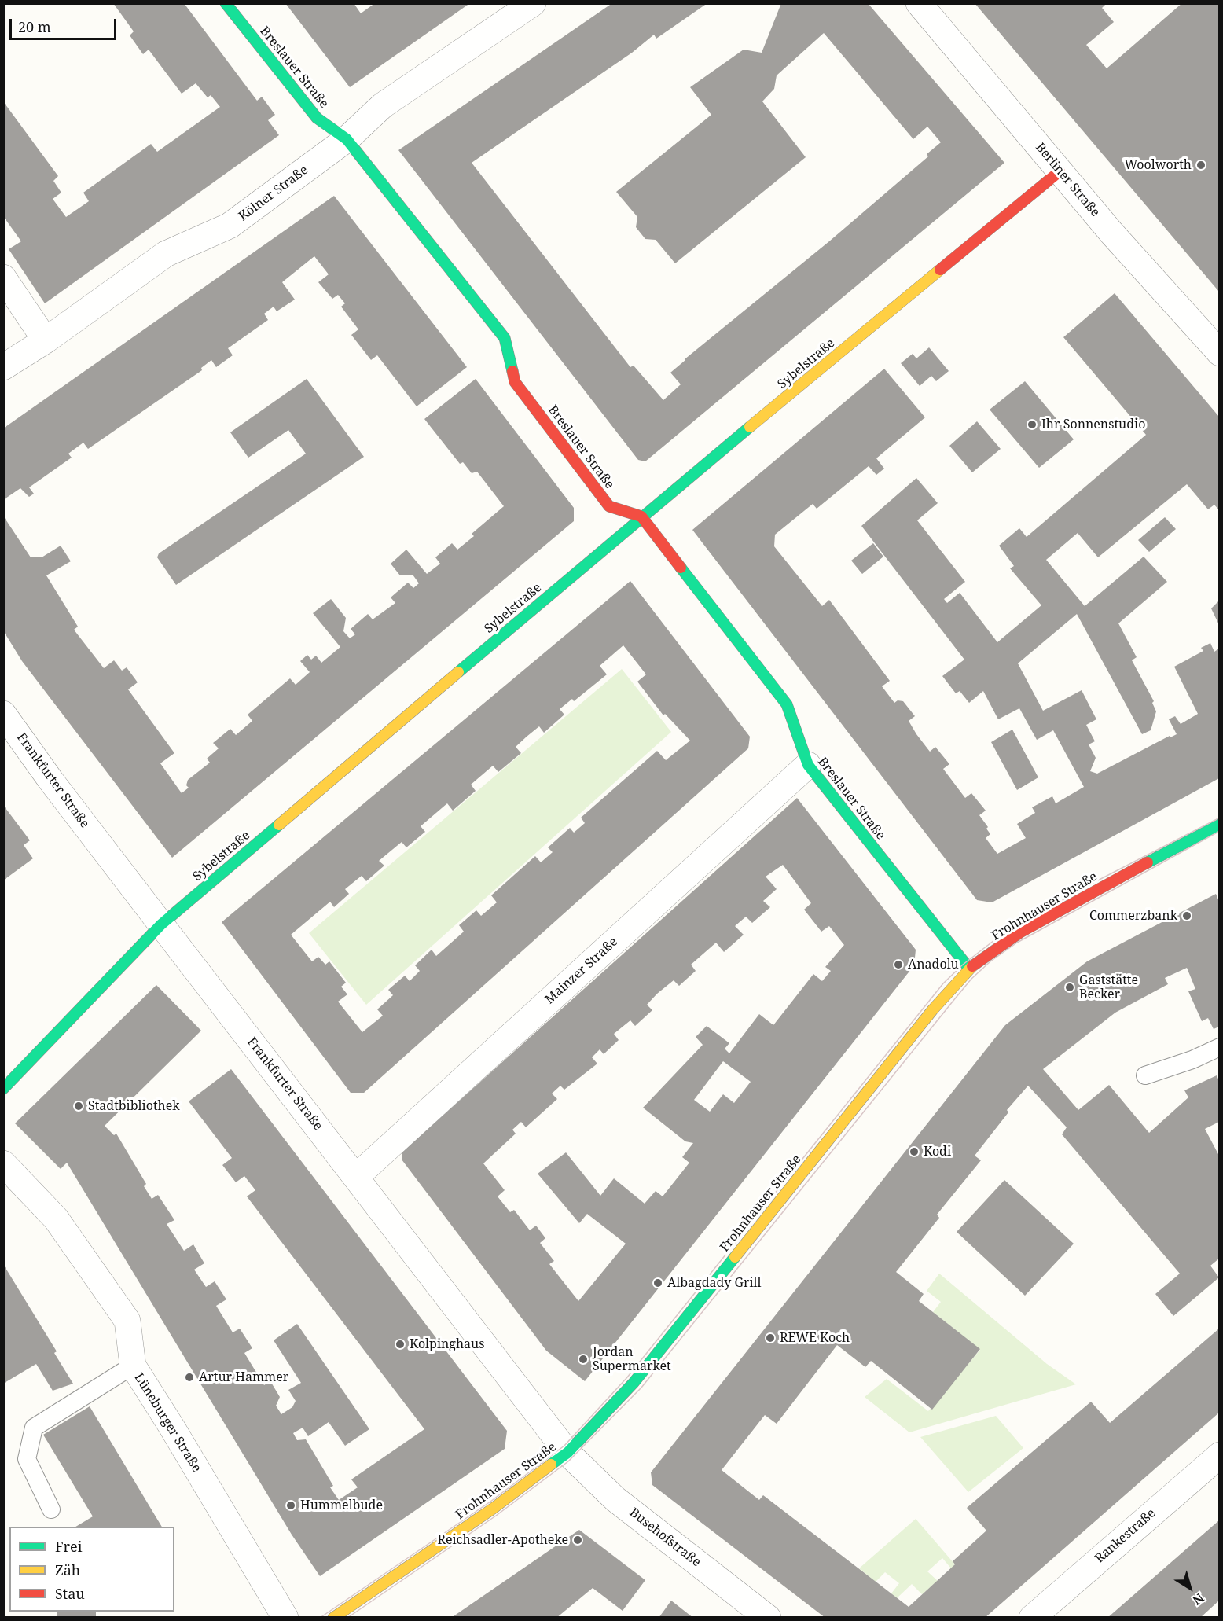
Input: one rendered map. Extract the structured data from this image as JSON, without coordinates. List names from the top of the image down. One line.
{"streets":{"street":["Breslauer Straße","Berliner Straße","Kölner Straße","Sybelstraße","Frankfurter Straße","Frohnhauser Straße","Mainzer Straße","Lüneburger Straße","Rankestraße","Busehofstraße"]},"crossings":[["Breslauer Straße","Kölner Straße"],["Breslauer Straße","Sybelstraße"],["Breslauer Straße","Frohnhauser Straße"],["Breslauer Straße","Mainzer Straße"],["Berliner Straße","Sybelstraße"],["Sybelstraße","Frankfurter Straße"],["Frankfurter Straße","Frohnhauser Straße"],["Frankfurter Straße","Mainzer Straße"],["Frankfurter Straße","Busehofstraße"],["Frohnhauser Straße","Busehofstraße"]],"places":["Woolworth","Ihr Sonnenstudio","Commerzbank","Anadolu","Gaststätte Becker","Stadtbibliothek","Kodi","Albagdady Grill","REWE Koch","Kolpinghaus","Jordan Supermarket","Artur Hammer","Hummelbude","Reichsadler-Apotheke"],"legend":["Frei","Zäh","Stau"],"scale_bar":"20 m","north":"bottom right"}
